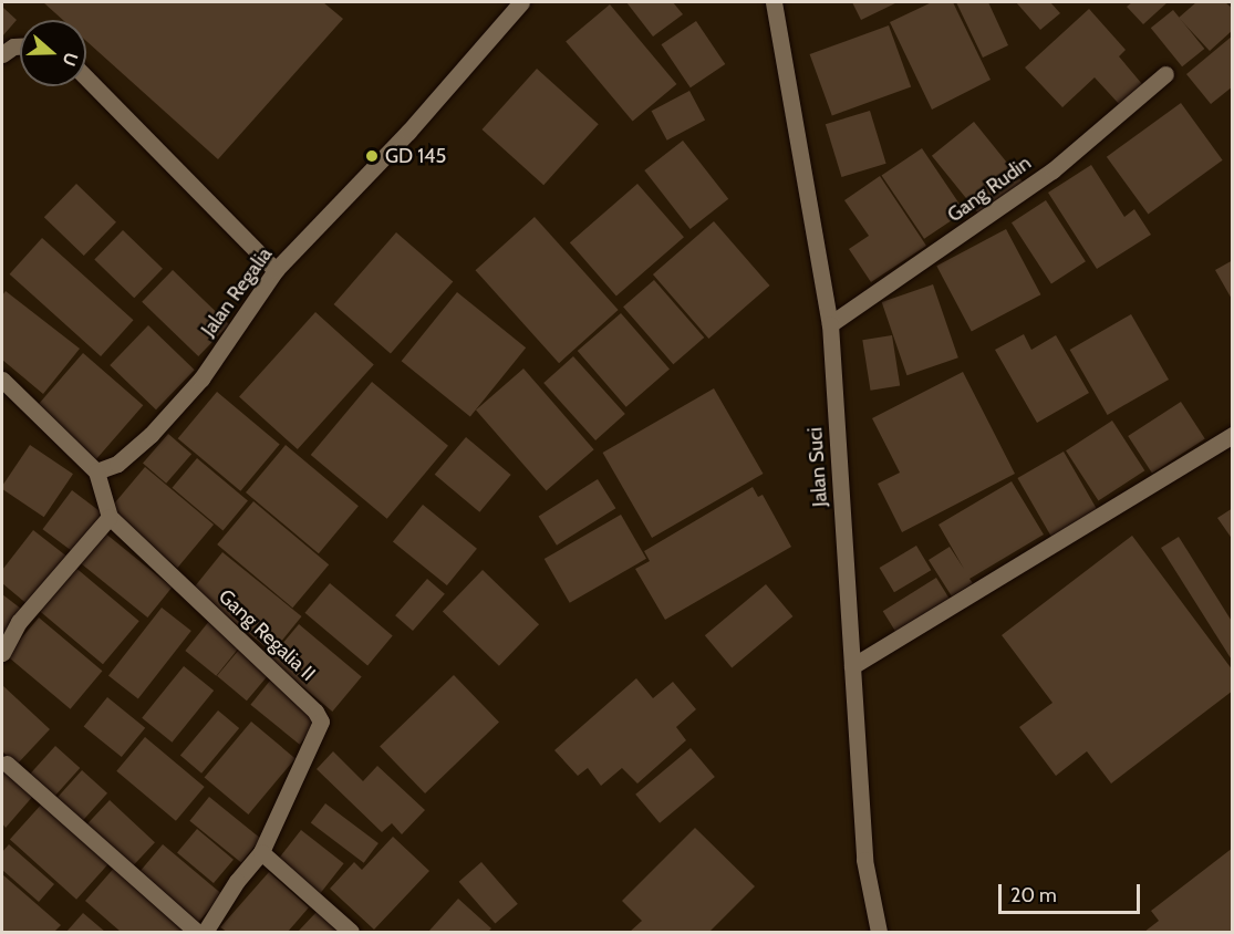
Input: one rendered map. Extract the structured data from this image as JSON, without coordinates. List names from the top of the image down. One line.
{"streets":{"street":["Gang Rudin","Jalan Regalia","Jalan Suci","Gang Regalia II"]},"crossings":[["Gang Rudin","Jalan Suci"]],"places":["GD 145"],"scale_bar":"20 m","north":"right"}
